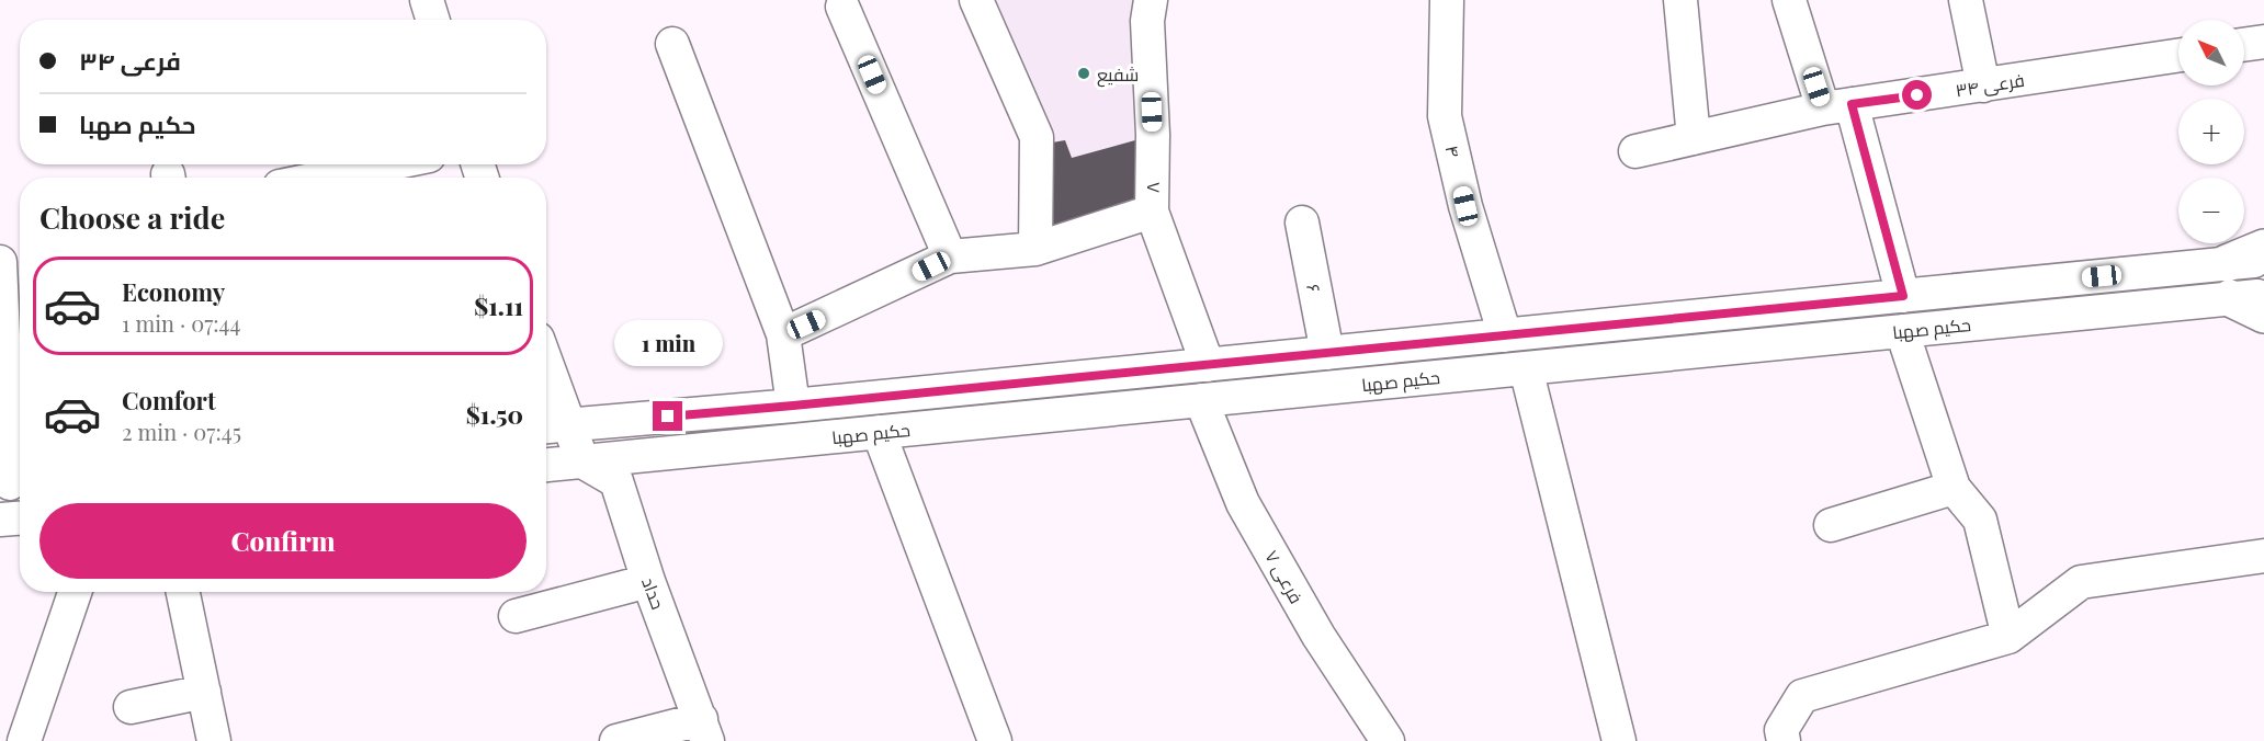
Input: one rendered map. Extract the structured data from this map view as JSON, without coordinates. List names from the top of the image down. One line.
{"streets":{"street":["فرعی ۳۴","۴","۸","۶","حکیم صهبا","فرعی ۷","حداد"]},"crossings":[["۴","حکیم صهبا"],["۸","حکیم صهبا"],["۶","حکیم صهبا"],["حکیم صهبا","فرعی ۷"],["حکیم صهبا","حداد"]],"places":["شفیع"],"north":"top left","page":{"map_buttons":["+","−"],"banner":["فرعی ۳۴","حکیم صهبا"],"heading":"Choose a ride","list":[{"name":"Economy","note":"1 min · 07:44","value":"$1.11"},{"name":"Comfort","note":"2 min · 07:45","value":"$1.50"}],"bubble":"1 min","buttons":"Confirm"}}
